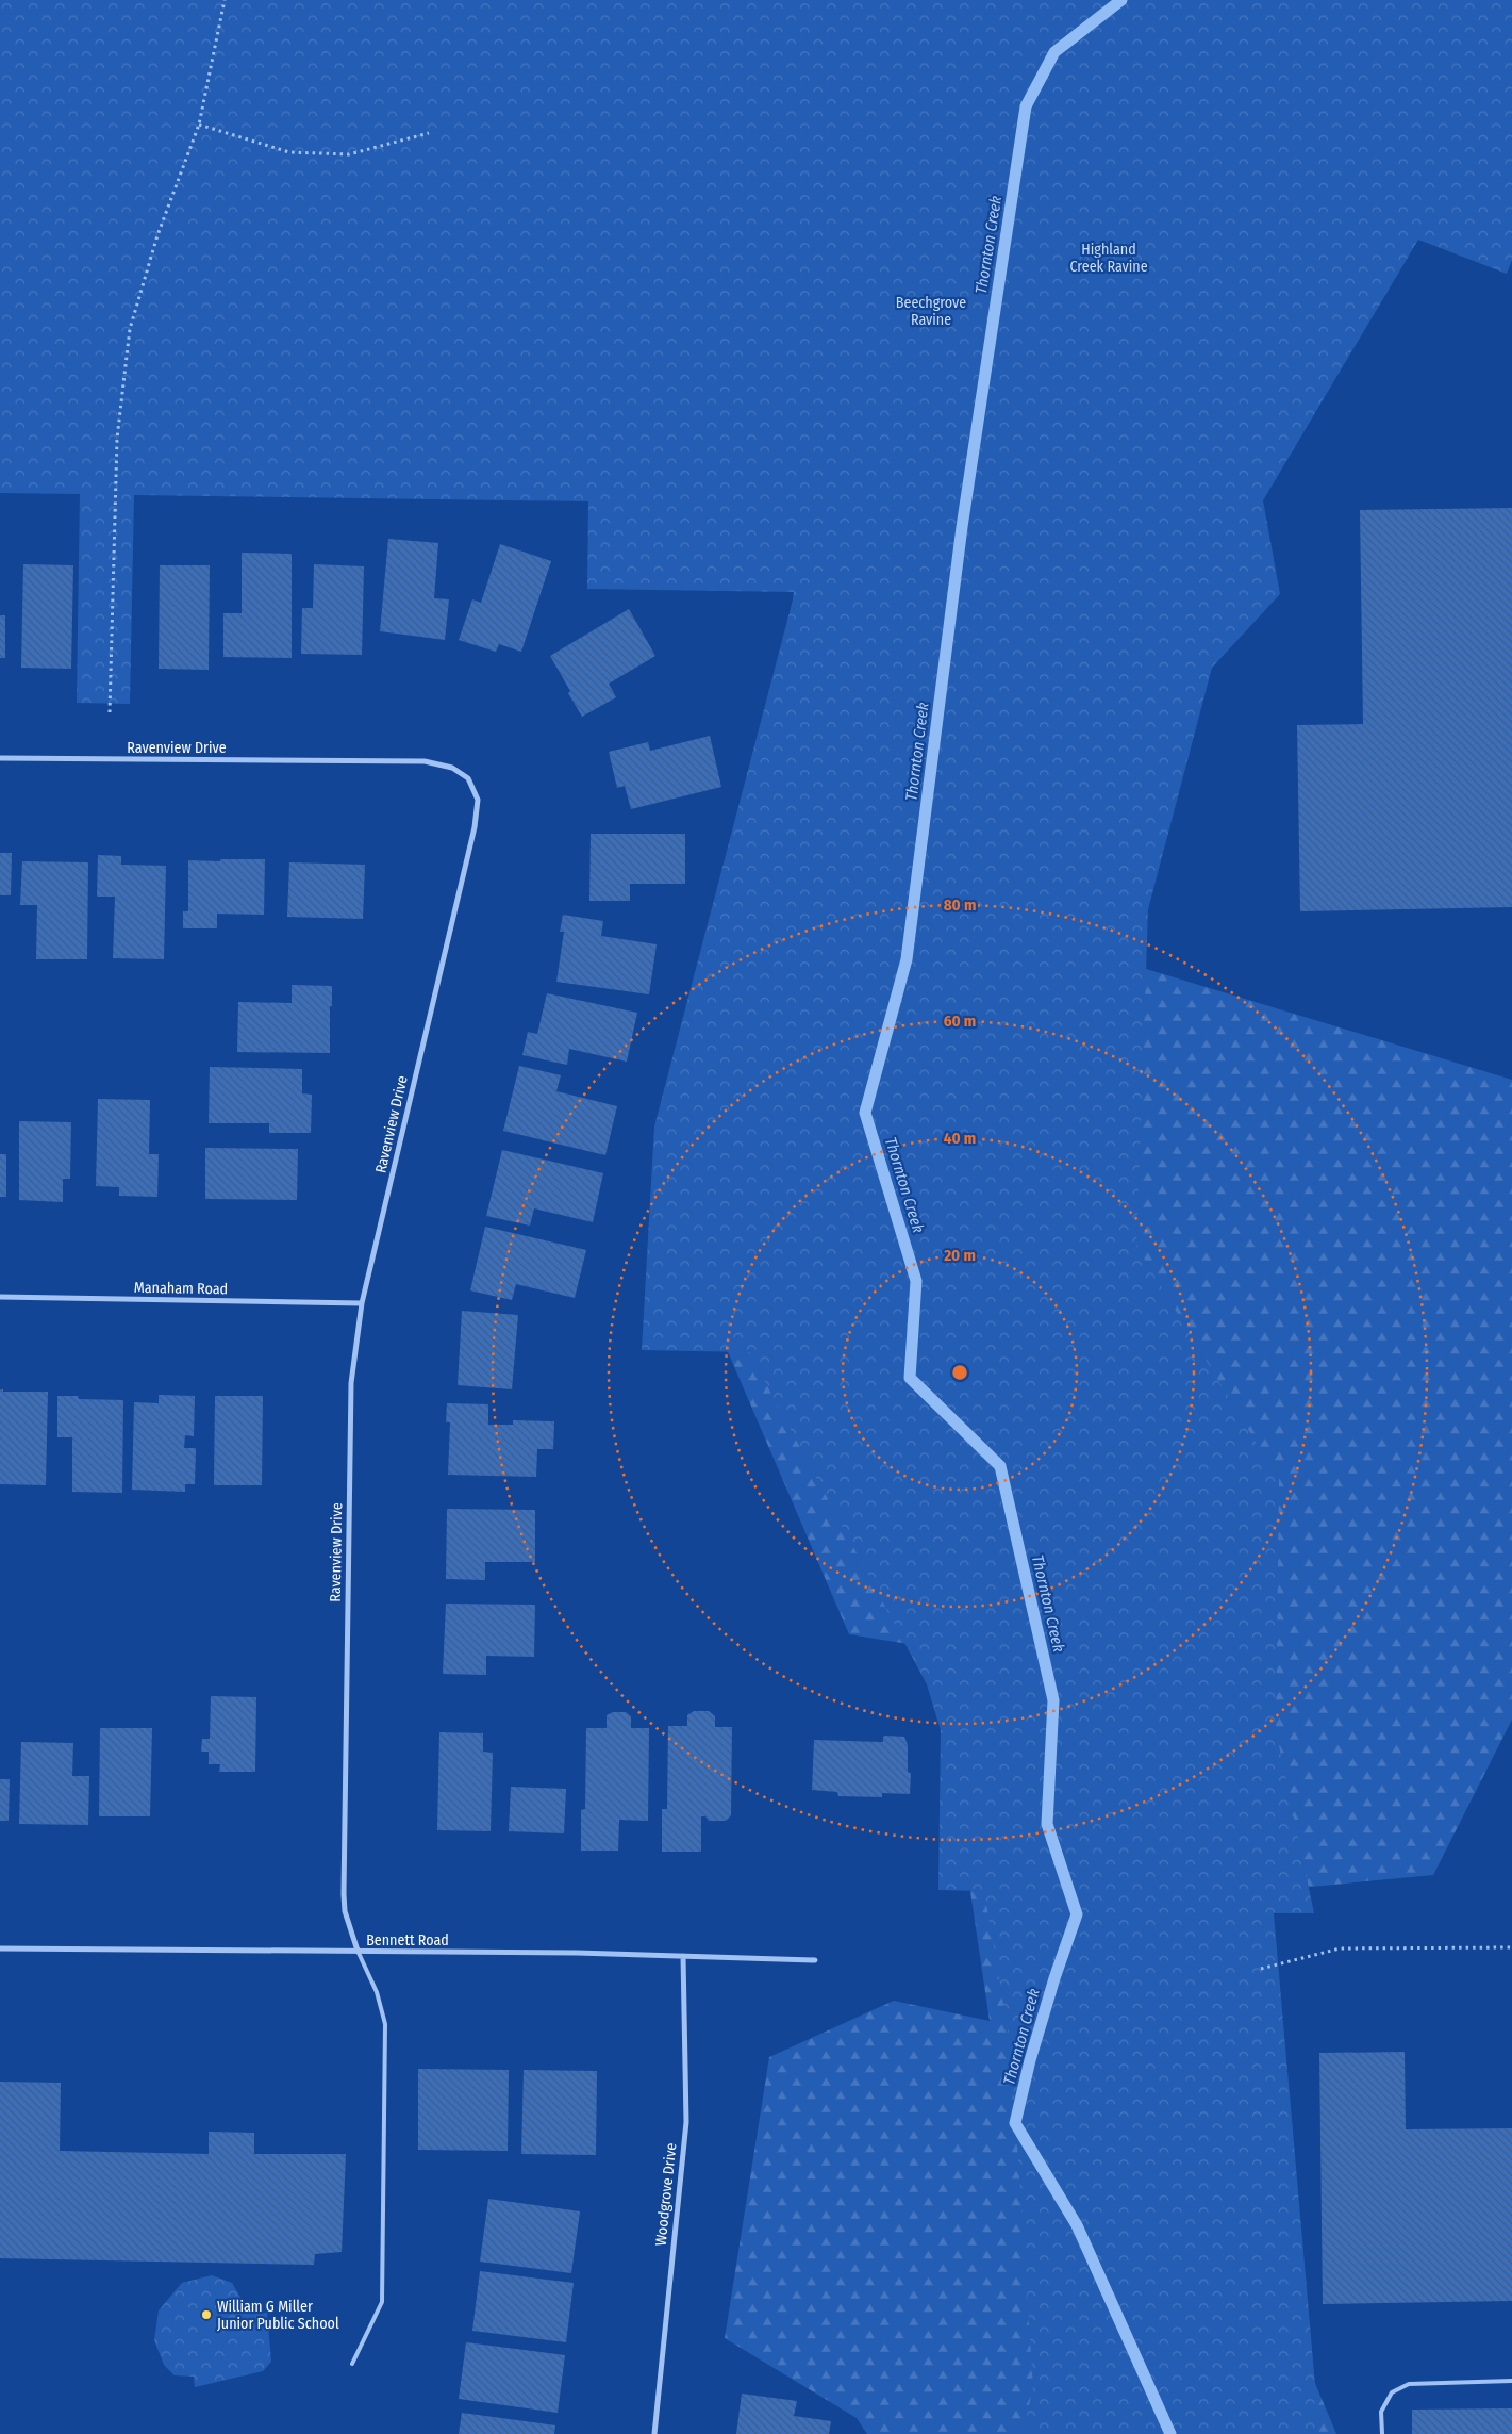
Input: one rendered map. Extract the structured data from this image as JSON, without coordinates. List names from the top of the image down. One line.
{"streets":{"street":["Ravenview Drive","Manaham Road","Bennett Road","Woodgrove Drive"]},"crossings":[["Ravenview Drive","Manaham Road"],["Ravenview Drive","Bennett Road"],["Bennett Road","Woodgrove Drive"]],"water":["Thornton Creek"],"parks":["Highland Creek Ravine","Beechgrove Ravine"],"places":["William G Miller Junior Public School"],"rings":["80 m","60 m","40 m","20 m"]}
